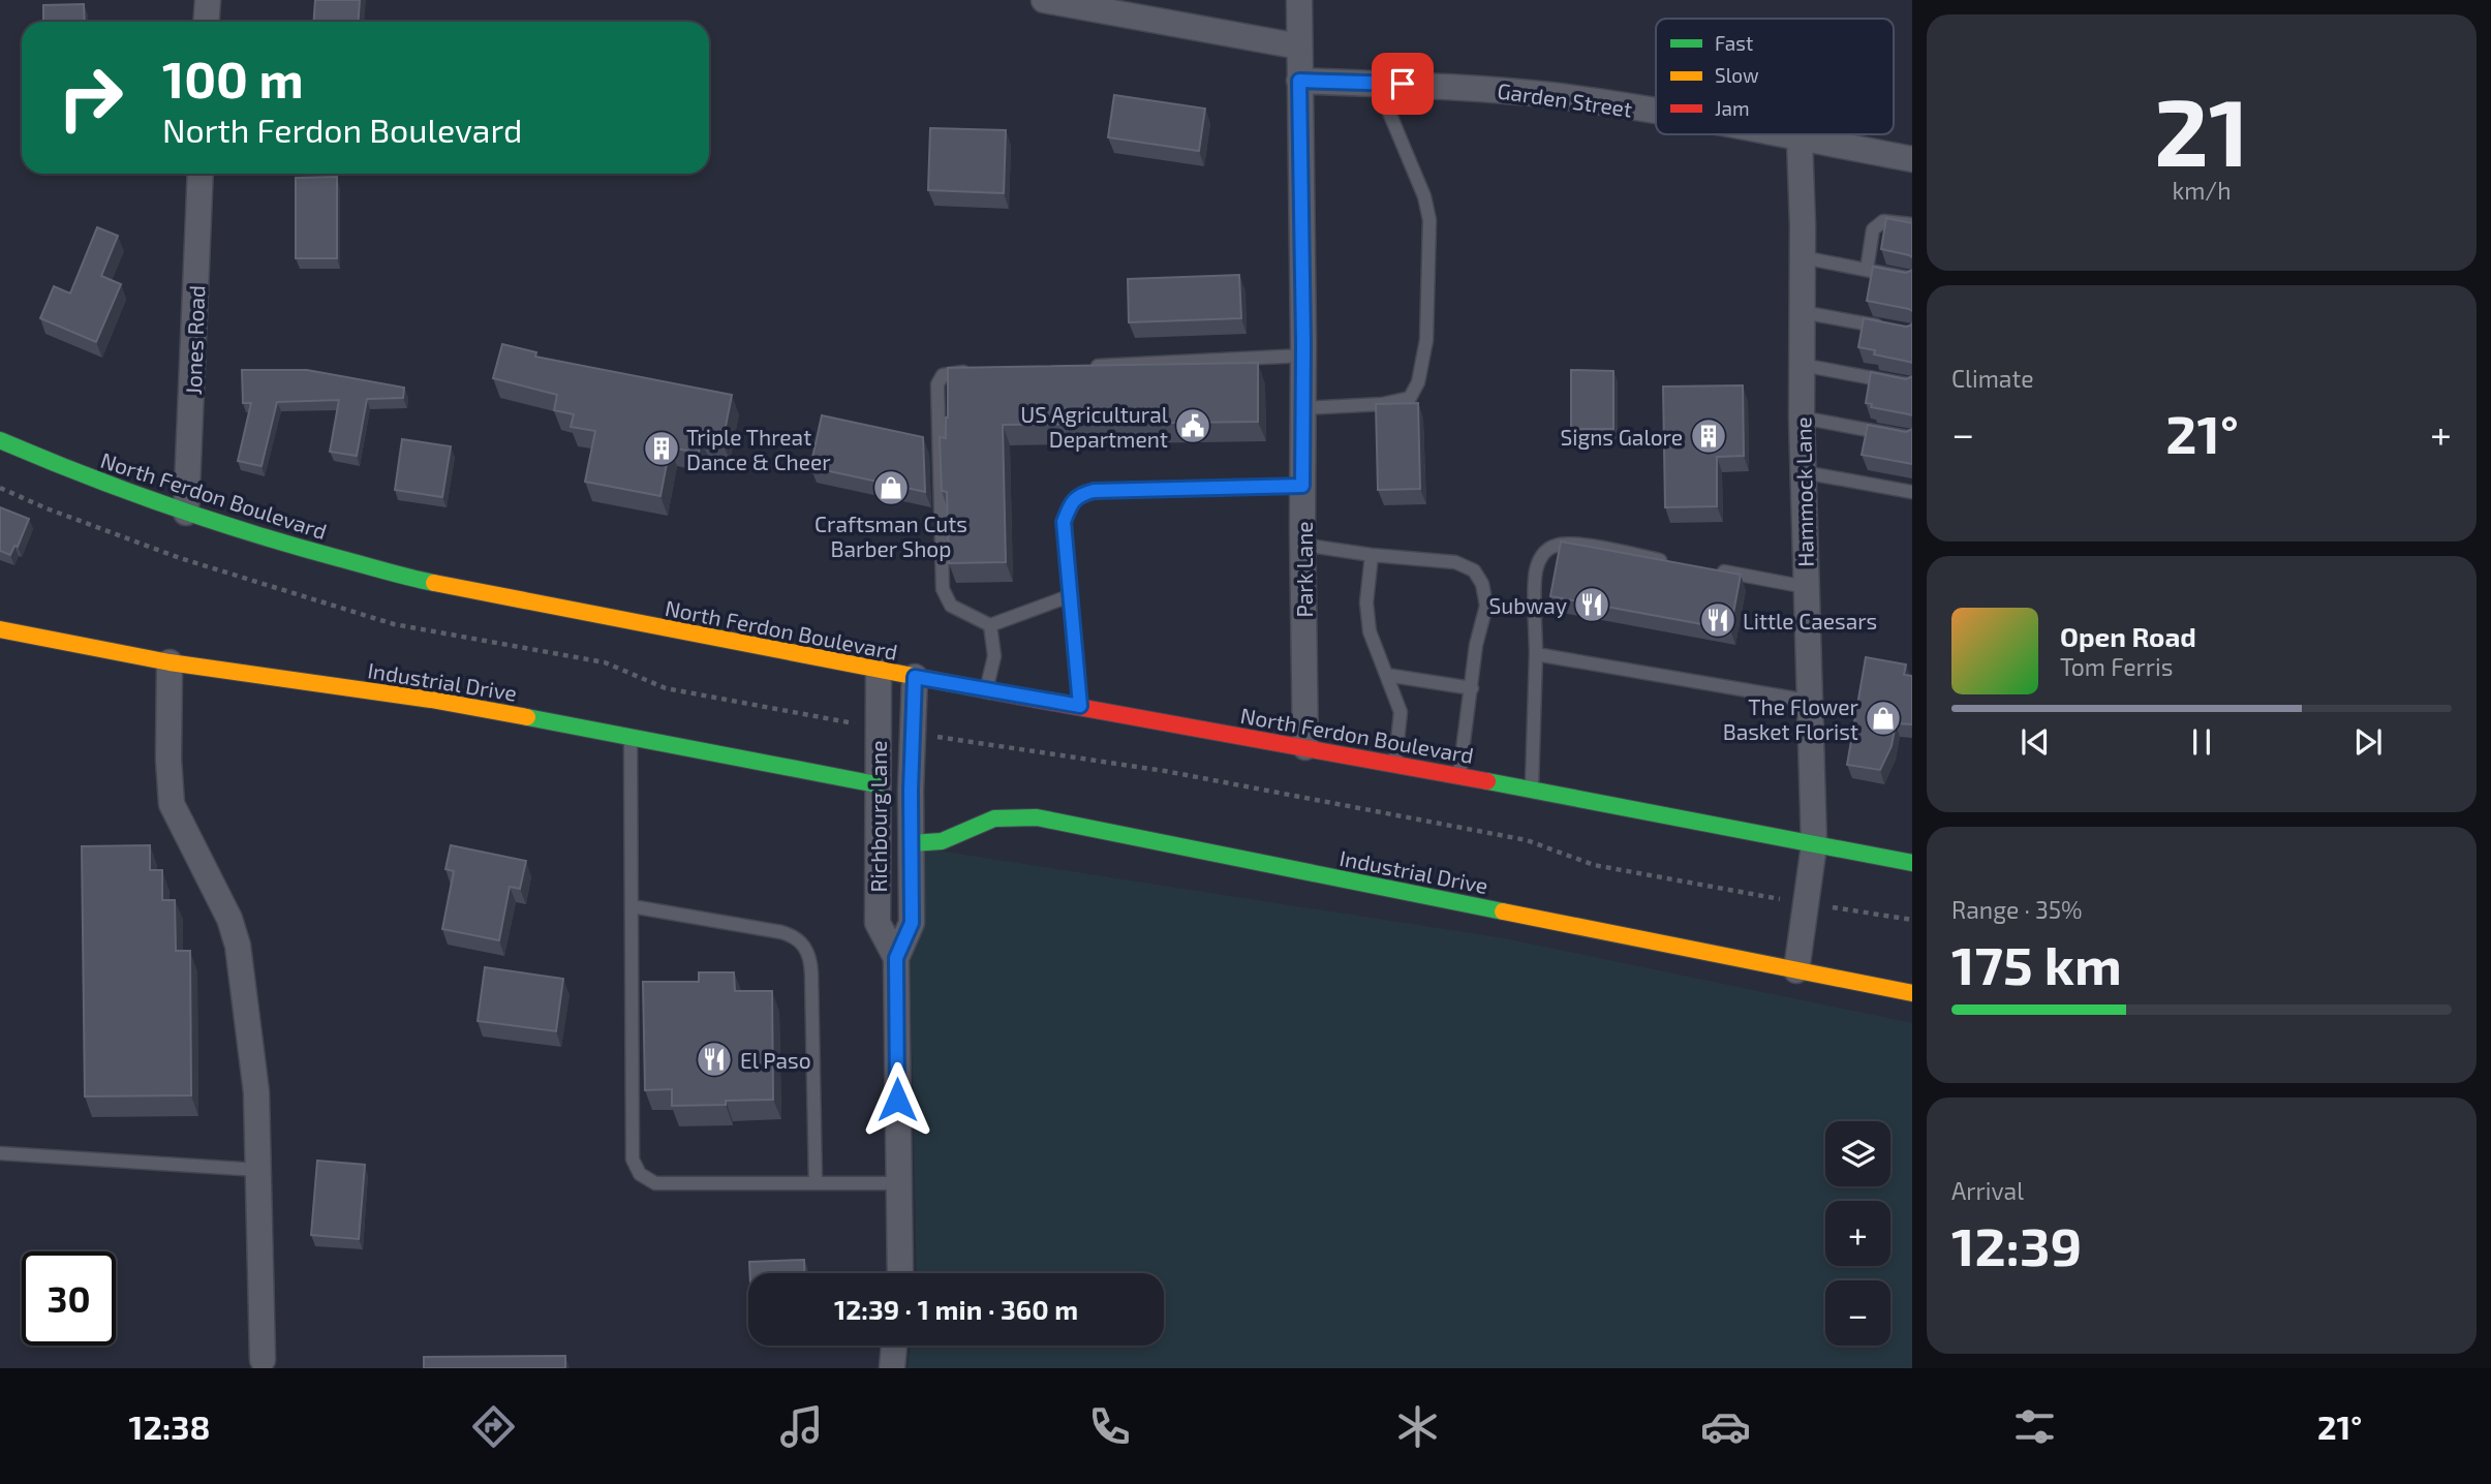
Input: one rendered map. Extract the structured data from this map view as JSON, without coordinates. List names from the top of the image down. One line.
{"streets":{"main road":["North Ferdon Boulevard","Industrial Drive"],"street":["Garden Street","Jones Road","Hammock Lane","Park Lane","Richbourg Lane"]},"crossings":[["Garden Street","Hammock Lane"],["Garden Street","Park Lane"],["Jones Road","North Ferdon Boulevard"],["Hammock Lane","North Ferdon Boulevard"],["Hammock Lane","Industrial Drive"],["North Ferdon Boulevard","Park Lane"],["North Ferdon Boulevard","Richbourg Lane"],["Industrial Drive","Richbourg Lane"]],"places":{"public building":["US Agricultural Department"],"building":["Signs Galore","Triple Threat Dance & Cheer"],"shop":["Craftsman Cuts Barber Shop","The Flower Basket Florist"],"restaurant":["Subway","Little Caesars","El Paso"]},"legend":["Fast","Slow","Jam"],"page":{"tile":[["21","km/h"],"Climate",["Range · 35%","175 km"],["Arrival","12:39"]],"turn":["100 m","North Ferdon Boulevard"],"heat":["−","21°","+"],"song":["Open Road","Tom Ferris"],"map_buttons":["+","−"],"limit":"30","trip":"12:39 · 1 min · 360 m","tabs":["12:38","21°"]}}
